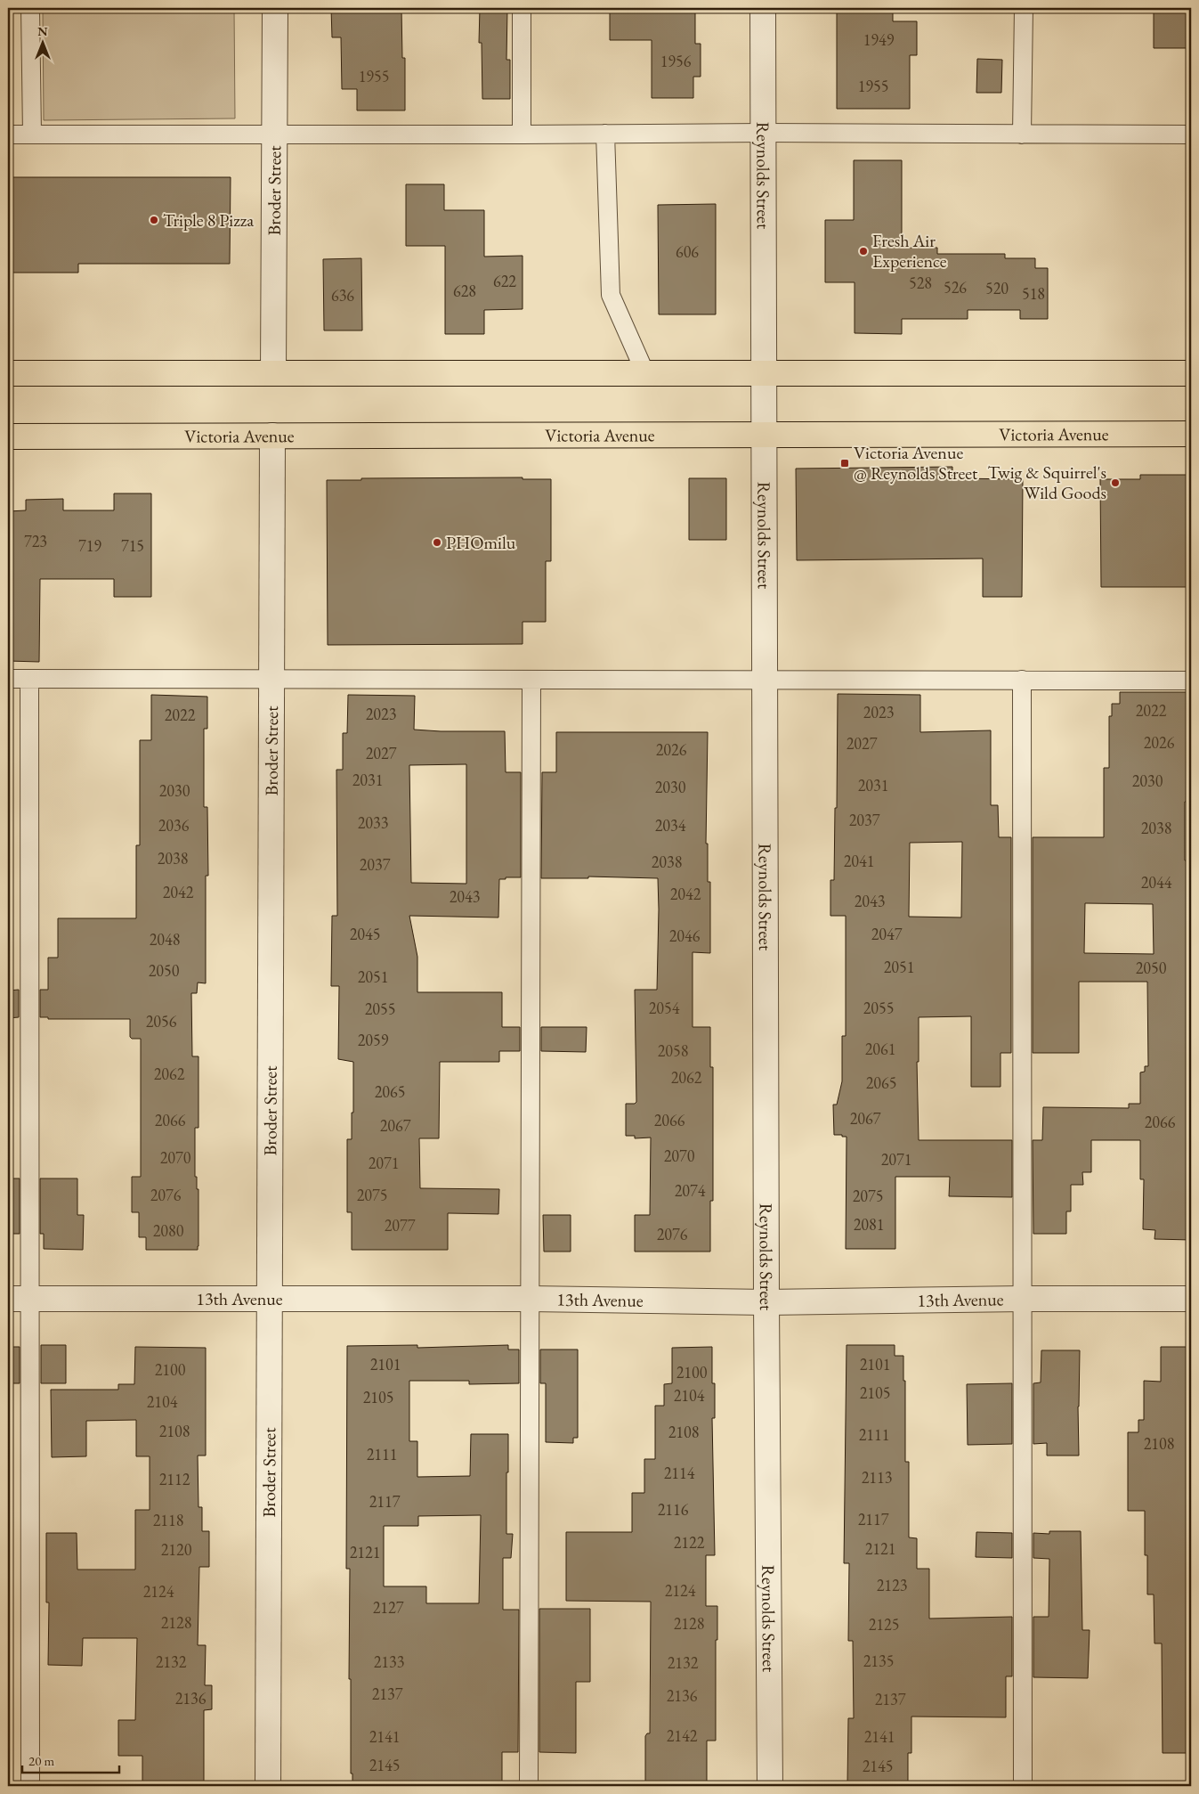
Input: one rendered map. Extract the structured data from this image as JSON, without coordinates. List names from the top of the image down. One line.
{"streets":{"main road":["Victoria Avenue"],"street":["Reynolds Street","Broder Street","13th Avenue"]},"crossings":[["Reynolds Street","Victoria Avenue"],["Reynolds Street","13th Avenue"],["Broder Street","Victoria Avenue"],["Broder Street","13th Avenue"]],"places":{"other":["Triple 8 Pizza","Fresh Air Experience","Twig & Squirrel's Wild Goods","PHOmilu"],"transit":["Victoria Avenue @ Reynolds Street"]},"house_numbers":["1949","1956","1955","1955","606","622","528","526","520","628","518","636","723","719","715","2022","2023","2023","2022","2026","2027","2026","2027","2031","2030","2031","2030","2030","2037","2033","2036","2034","2038","2038","2041","2038","2037","2044","2042","2042","2043","2043","2045","2047","2046","2048","2051","2050","2050","2051","2054","2055","2055","2056","2059","2061","2058","2062","2062","2065","2065","2067","2066","2066","2066","2067","2070","2070","2071","2071","2074","2076","2075","2075","2081","2077","2080","2076","2101","2101","2100","2100","2105","2104","2105","2104","2108","2108","2111","2108","2111","2114","2113","2112","2117","2116","2117","2118","2122","2121","2120","2121","2123","2124","2124","2127","2128","2128","2125","2135","2132","2133","2132","2137","2136","2136","2137","2142","2141","2141","2145","2145"],"scale_bar":"20 m","north":"top"}
